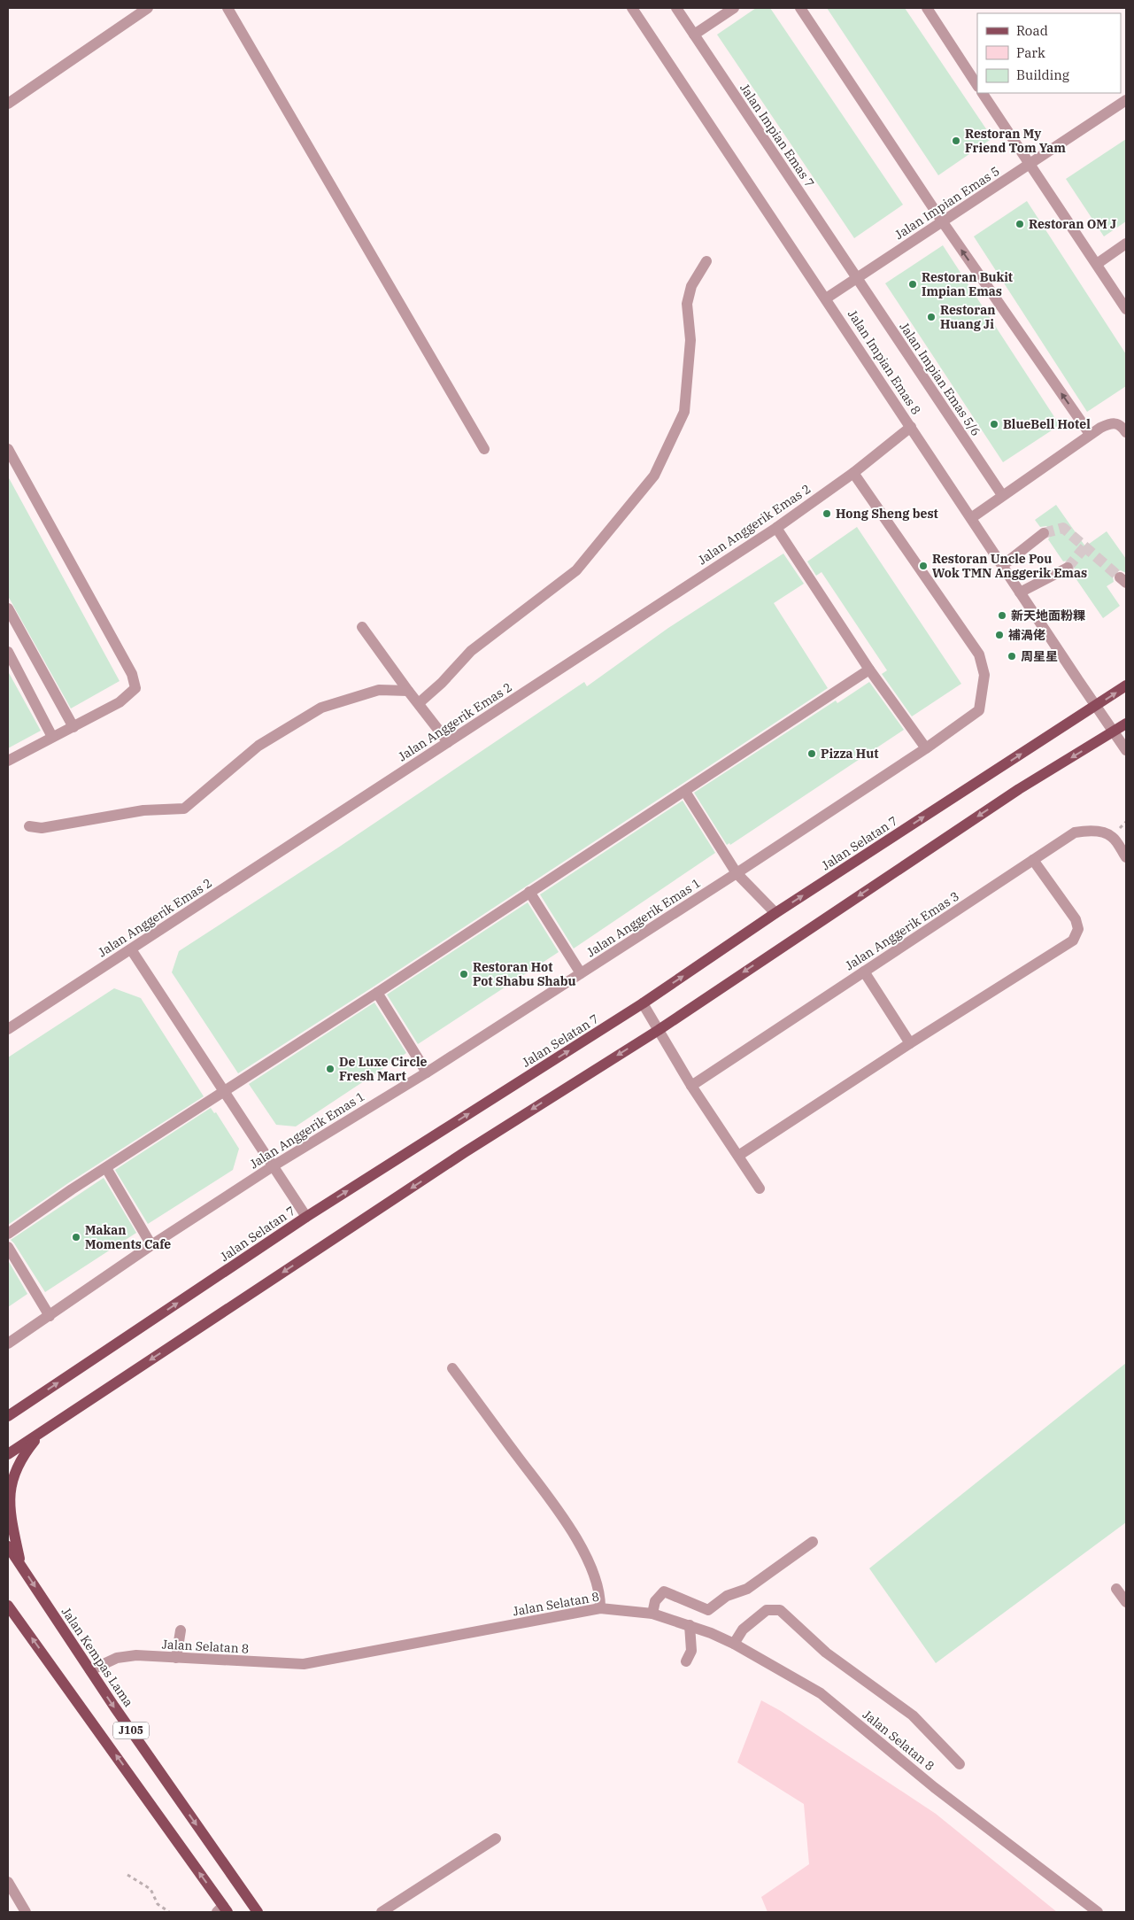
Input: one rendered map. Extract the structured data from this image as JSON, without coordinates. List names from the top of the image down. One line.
{"streets":{"main road":["Jalan Selatan 7","Jalan Kempas Lama","J105"],"street":["Jalan Impian Emas 7","Jalan Impian Emas 5","Jalan Impian Emas 8","Jalan Impian Emas 5/6","Jalan Anggerik Emas 2","Jalan Anggerik Emas 1","Jalan Anggerik Emas 3","Jalan Selatan 8"]},"crossings":[["Jalan Impian Emas 7","Jalan Impian Emas 5"],["Jalan Impian Emas 7","Jalan Impian Emas 5/6"],["Jalan Impian Emas 5","Jalan Impian Emas 8"],["Jalan Impian Emas 5","Jalan Impian Emas 5/6"],["Jalan Impian Emas 8","Jalan Anggerik Emas 2"],["Jalan Impian Emas 8","Jalan Selatan 7"],["Jalan Anggerik Emas 2","Jalan Anggerik Emas 1"],["Jalan Selatan 8","Jalan Kempas Lama"]],"places":["Restoran My Friend Tom Yam","Restoran OM J","Restoran Bukit Impian Emas","Restoran Huang Ji","BlueBell Hotel","Hong Sheng best","Restoran Uncle Pou Wok TMN Anggerik Emas","新天地面粉粿","補渦佬","周星星","Pizza Hut","Restoran Hot Pot Shabu Shabu","De Luxe Circle Fresh Mart","Makan Moments Cafe"],"legend":["Road","Park","Building"]}
